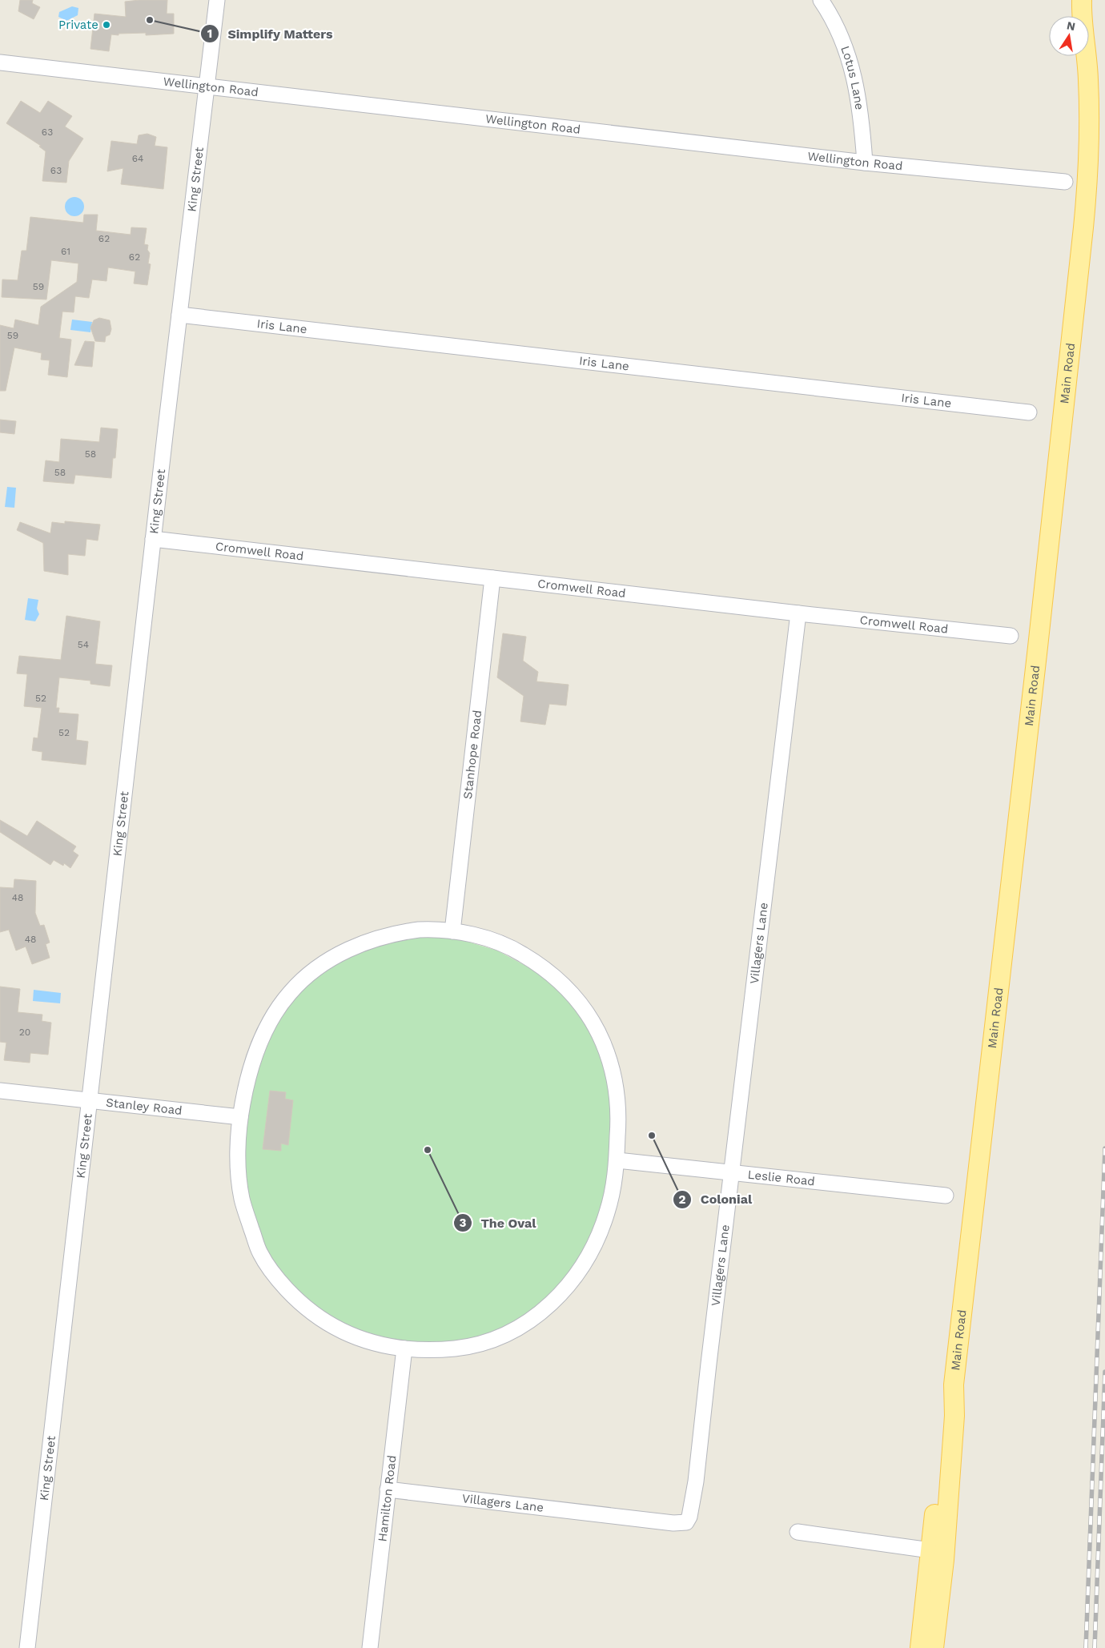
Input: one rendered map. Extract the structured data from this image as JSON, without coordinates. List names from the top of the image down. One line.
{"streets":{"main road":["Main Road"],"street":["Lotus Lane","Wellington Road","King Street","Iris Lane","Cromwell Road","Stanhope Road","Villagers Lane","Stanley Road","Leslie Road","Hamilton Road"]},"crossings":[["Lotus Lane","Wellington Road"],["Wellington Road","King Street"],["King Street","Iris Lane"],["King Street","Cromwell Road"],["King Street","Stanley Road"],["Cromwell Road","Stanhope Road"],["Cromwell Road","Villagers Lane"],["Villagers Lane","Leslie Road"],["Villagers Lane","Hamilton Road"]],"places":["Simplify Matters","Private","Colonial","The Oval"],"house_numbers":["63","64","63","62","61","62","59","59","58","58","54","52","52","48","48","20"],"north":"top"}
